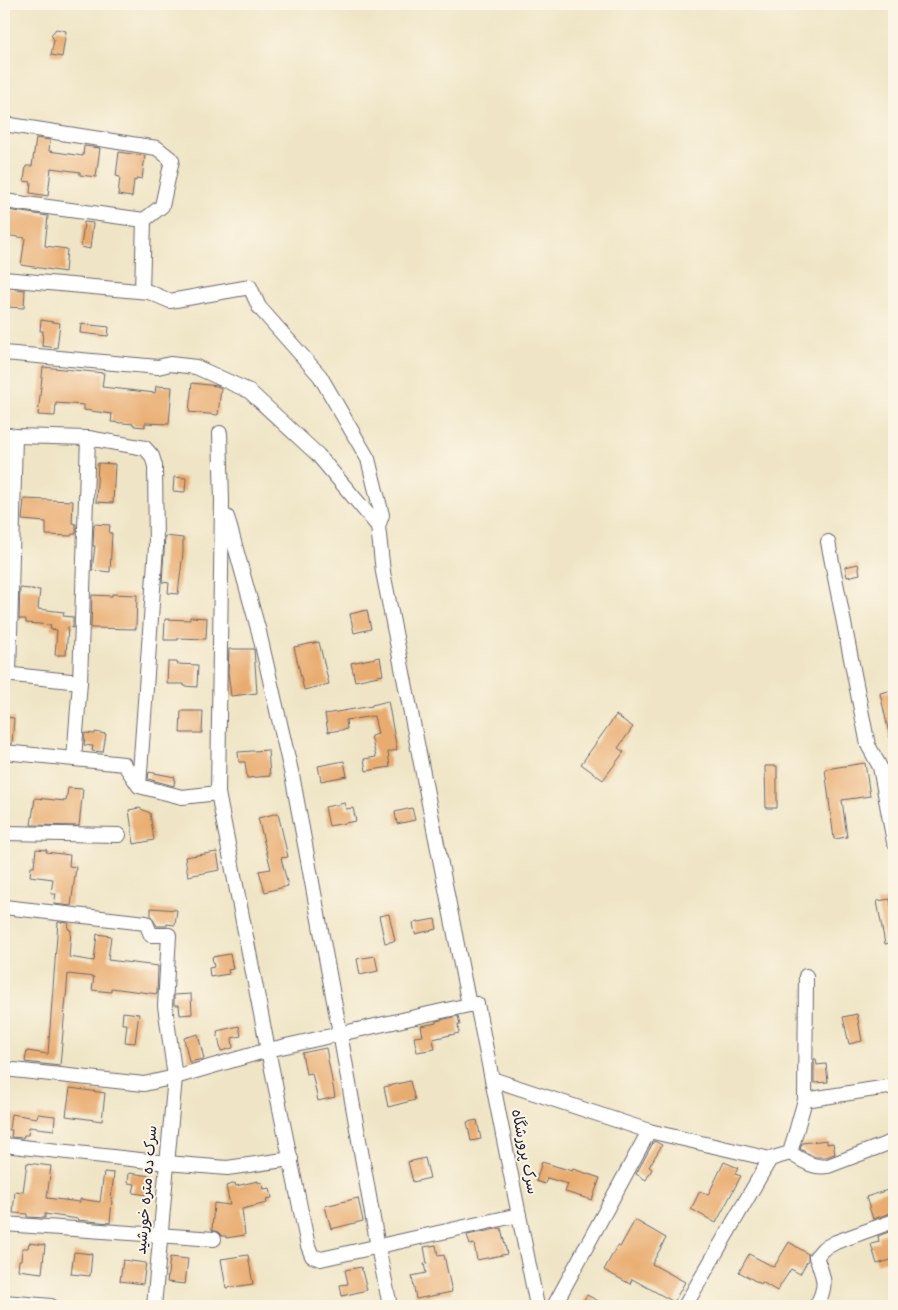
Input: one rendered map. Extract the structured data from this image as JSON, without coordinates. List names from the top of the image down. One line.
{"streets":{"street":["سرک پرورشگاه","سرک ده متره خورشید"]}}
